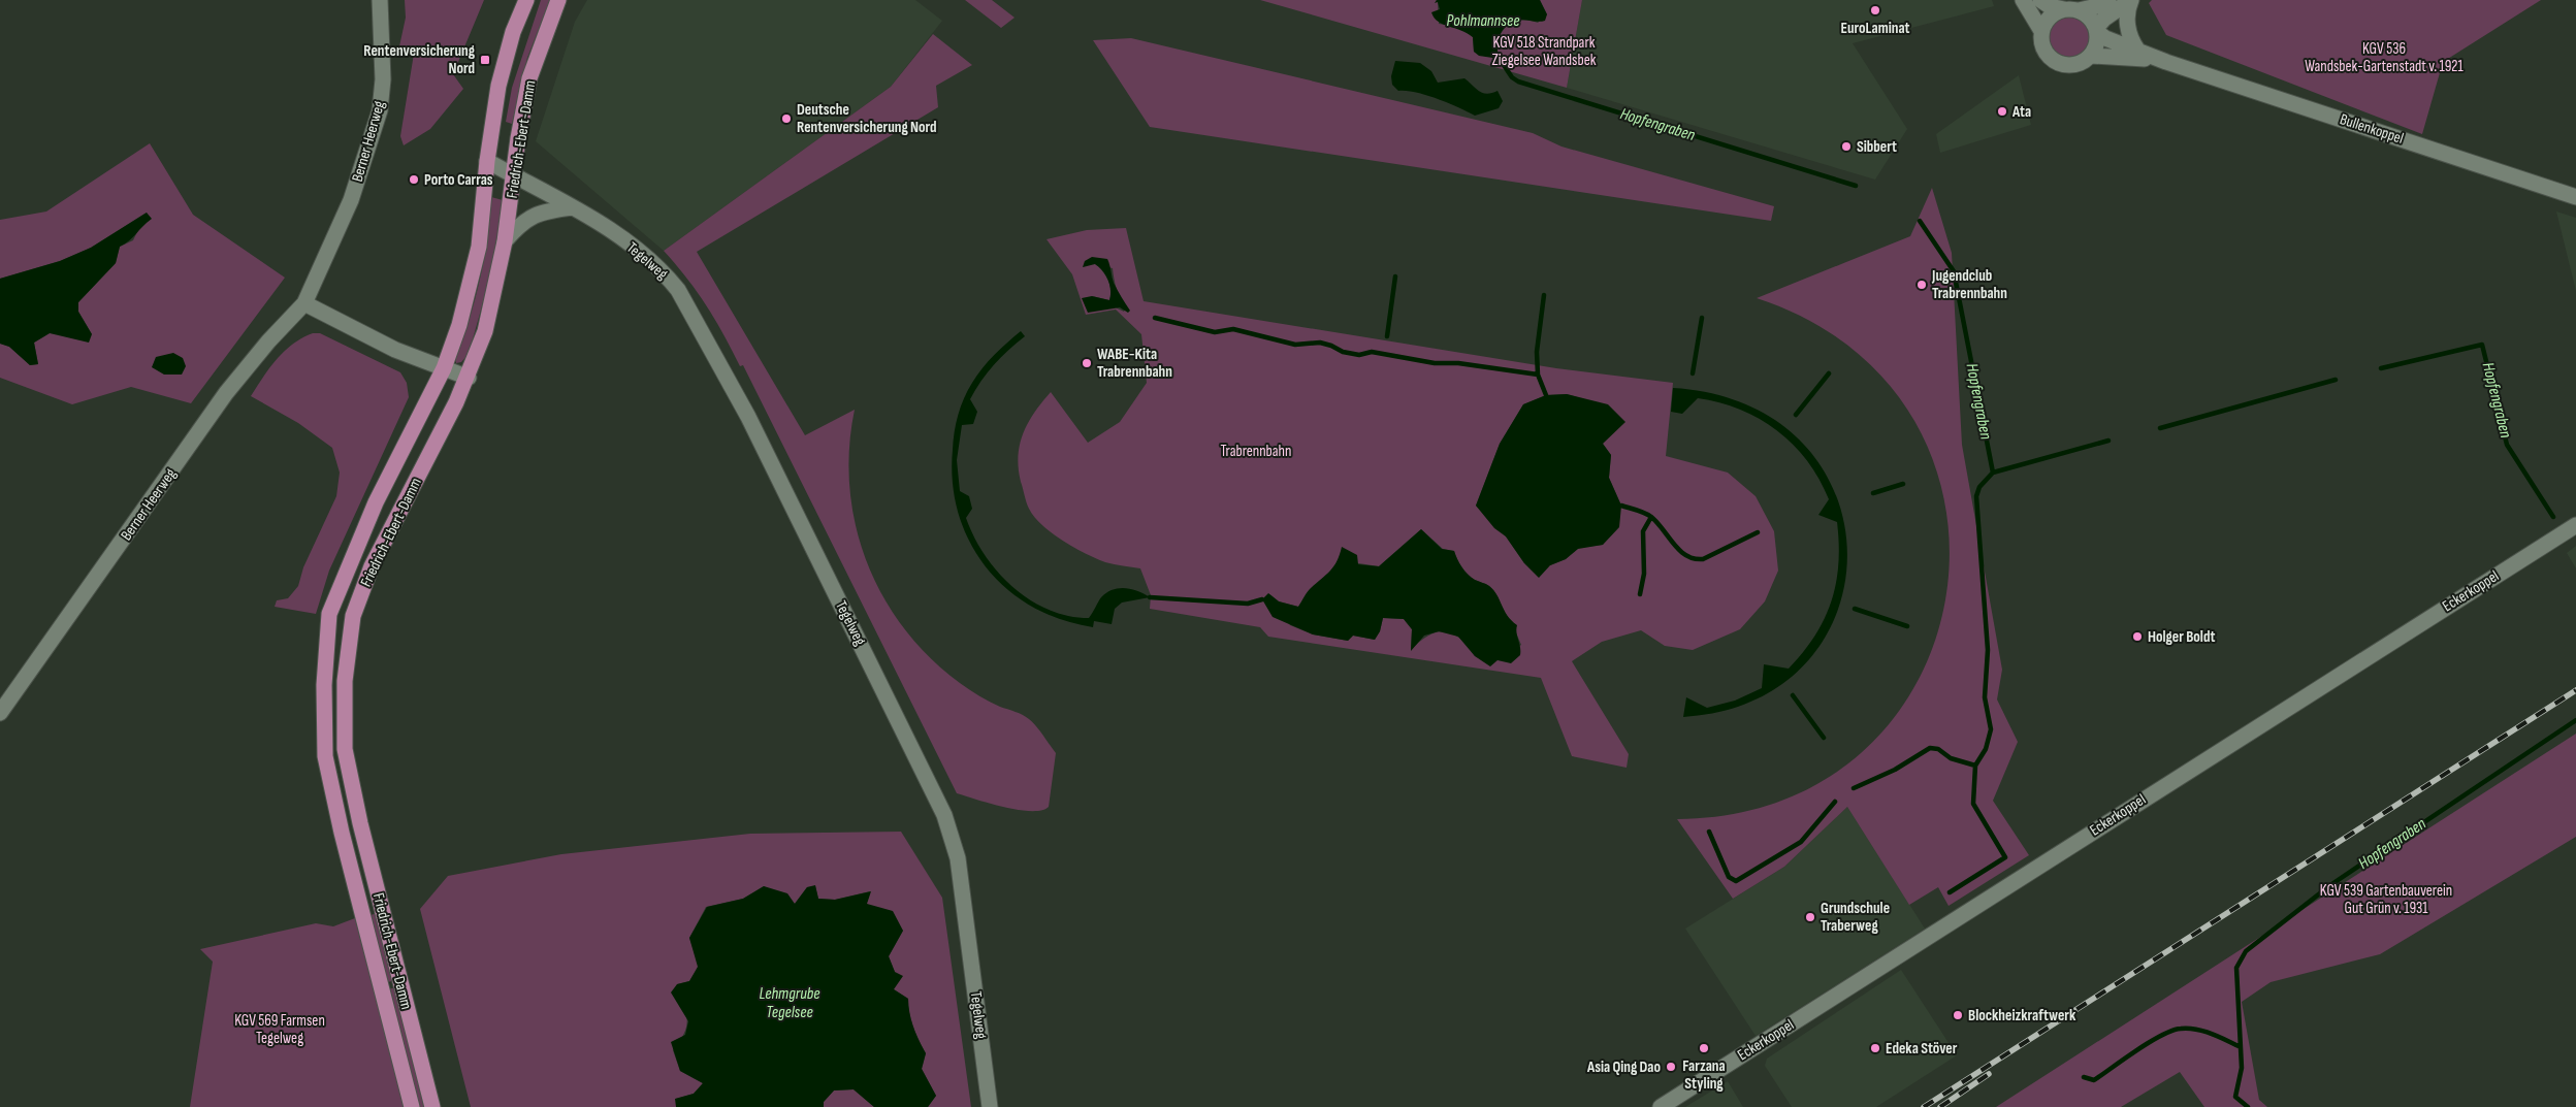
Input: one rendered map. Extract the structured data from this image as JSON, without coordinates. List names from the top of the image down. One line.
{"streets":{"main road":["Friedrich-Ebert-Damm"],"street":["Bullenkoppel","Berner Heerweg","Tegelweg","Eckerkoppel"]},"crossings":[["Friedrich-Ebert-Damm","Tegelweg"]],"water":["Pohlmannsee","Hopfengraben","Lehmgrube Tegelsee"],"parks":["KGV 518 Strandpark Ziegelsee Wandsbek","KGV 536 Wandsbek-Gartenstadt v. 1921","Trabrennbahn","KGV 539 Gartenbauverein Gut Grün v. 1931","KGV 569 Farmsen Tegelweg"],"places":{"other":["EuroLaminat","Ata","Deutsche Rentenversicherung Nord","Sibbert","Porto Carras","Jugendclub Trabrennbahn","WABE-Kita Trabrennbahn","Holger Boldt","Grundschule Traberweg","Blockheizkraftwerk","Farzana Styling","Edeka Stöver","Asia Qing Dao"],"transit":["Rentenversicherung Nord"]}}
